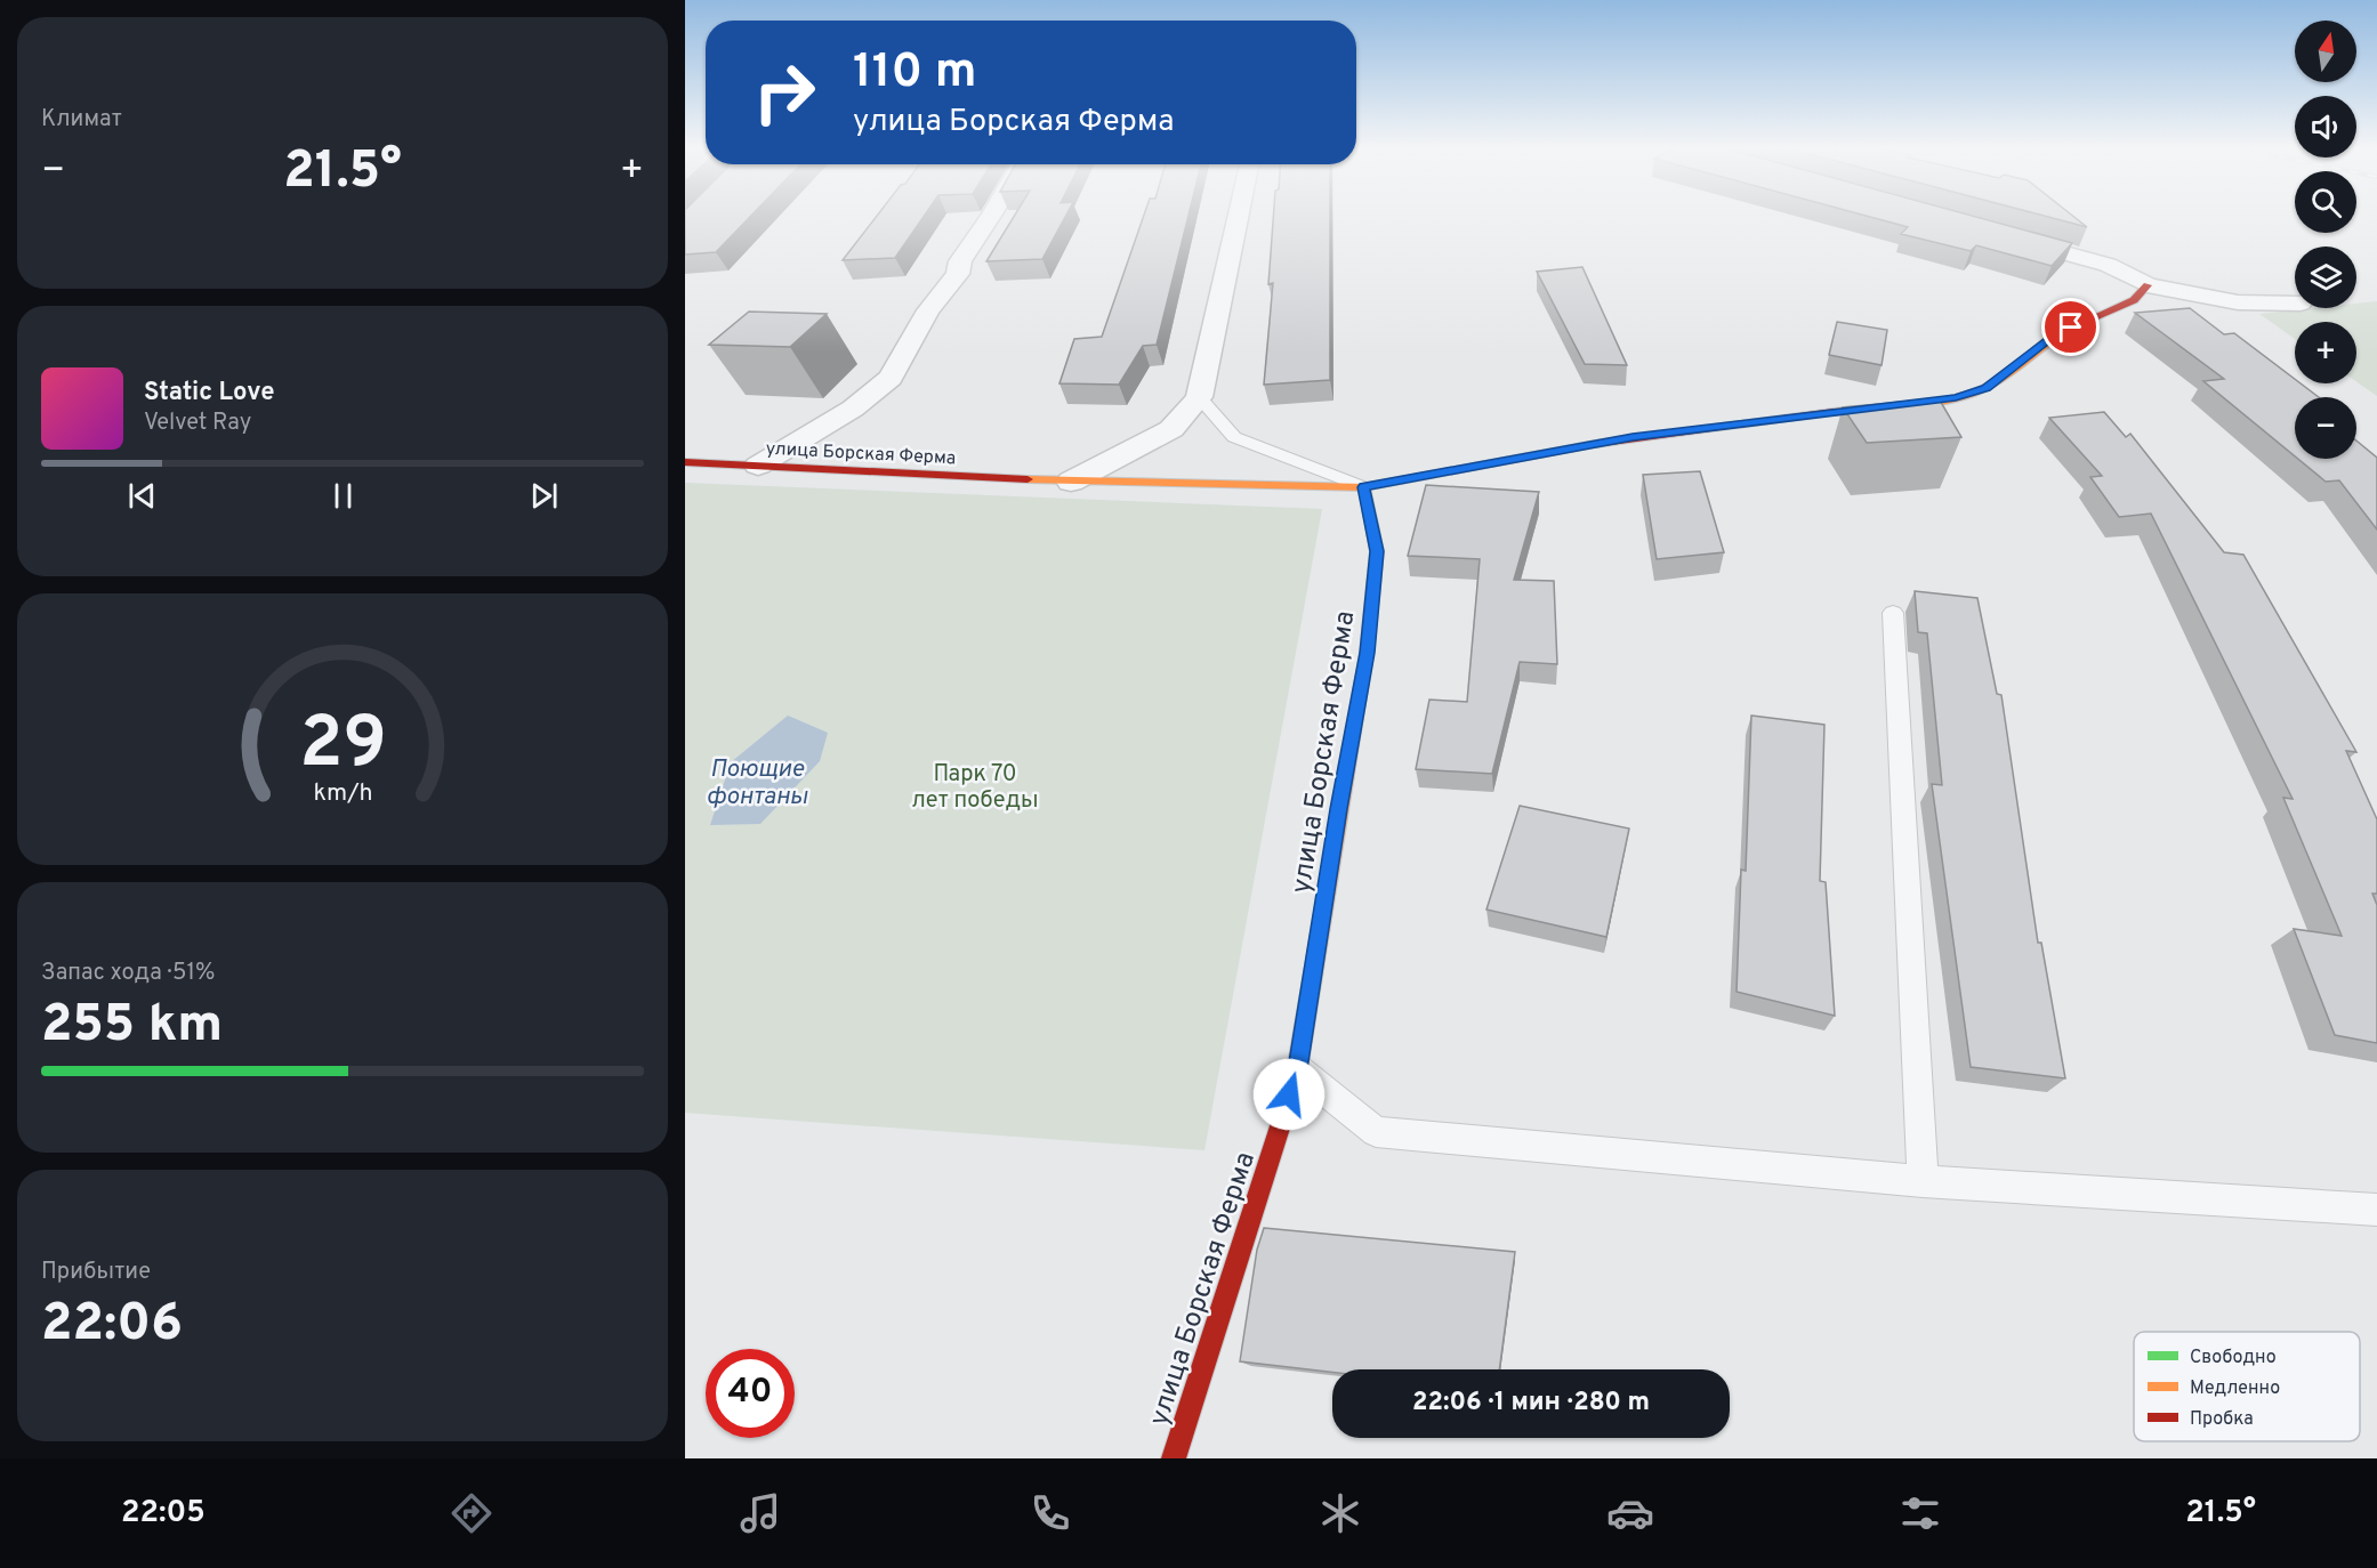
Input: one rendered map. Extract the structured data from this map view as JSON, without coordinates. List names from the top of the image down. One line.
{"streets":{"street":["улица Борская Ферма"]},"water":["Поющие фонтаны"],"parks":["Парк 70 лет победы"],"legend":["Свободно","Медленно","Пробка"],"north":"top","page":{"tile":["Климат",["Запас хода · 51%","255 km"],["Прибытие","22:06"]],"map_buttons":["+","−"],"turn":["110 m","улица Борская Ферма"],"heat":["−","21.5°","+"],"song":["Static Love","Velvet Ray"],"limit":"40","trip":"22:06 · 1 мин · 280 m","tabs":["22:05","21.5°"],"gauge":["29","km/h"]}}
